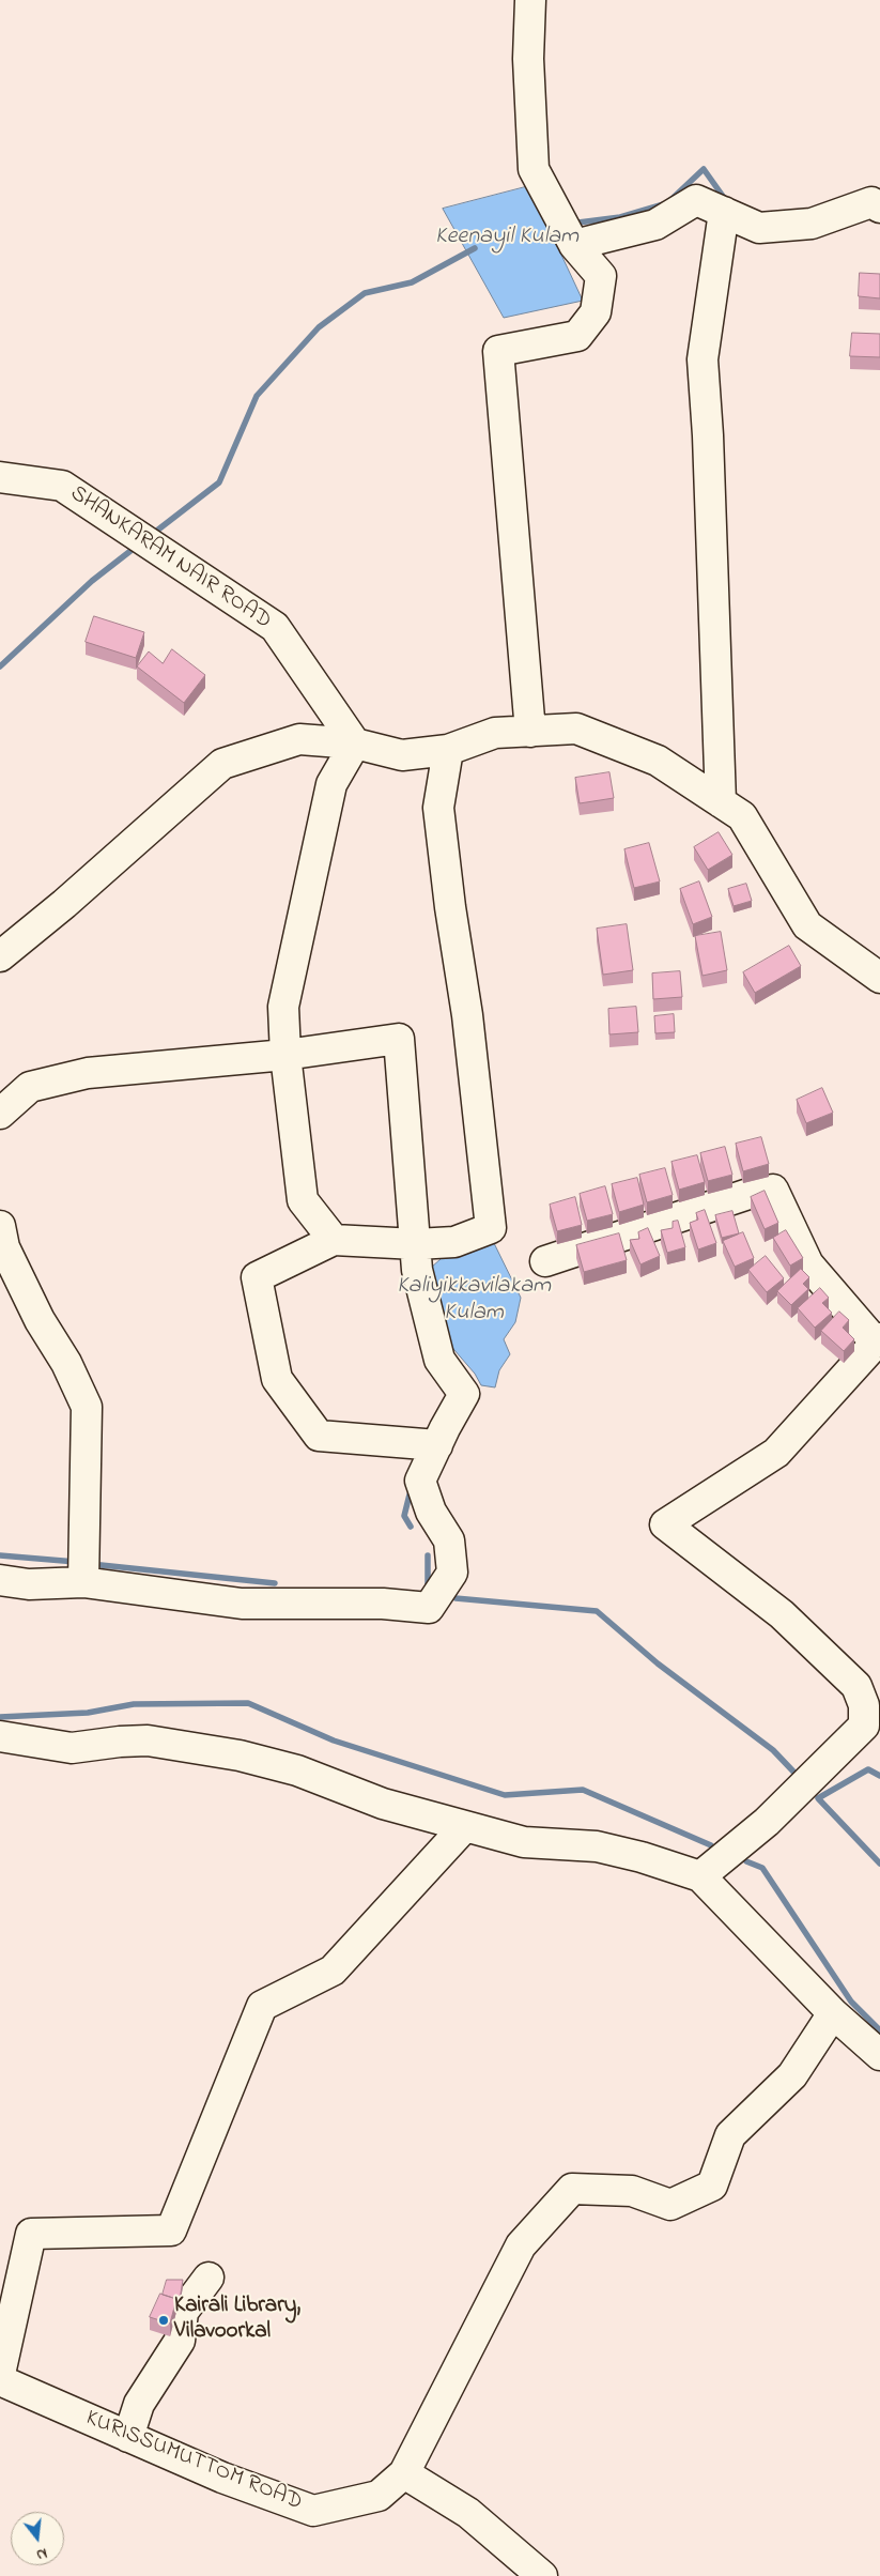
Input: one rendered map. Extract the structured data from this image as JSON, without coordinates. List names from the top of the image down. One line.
{"streets":{"street":["SHANKARAM NAIR ROAD","KURISSUMUTTOM ROAD"]},"water":["Keenayil Kulam","Kaliyikkavilakam Kulam"],"places":["Kairali Library, Vilavoorkal"],"north":"bottom"}
